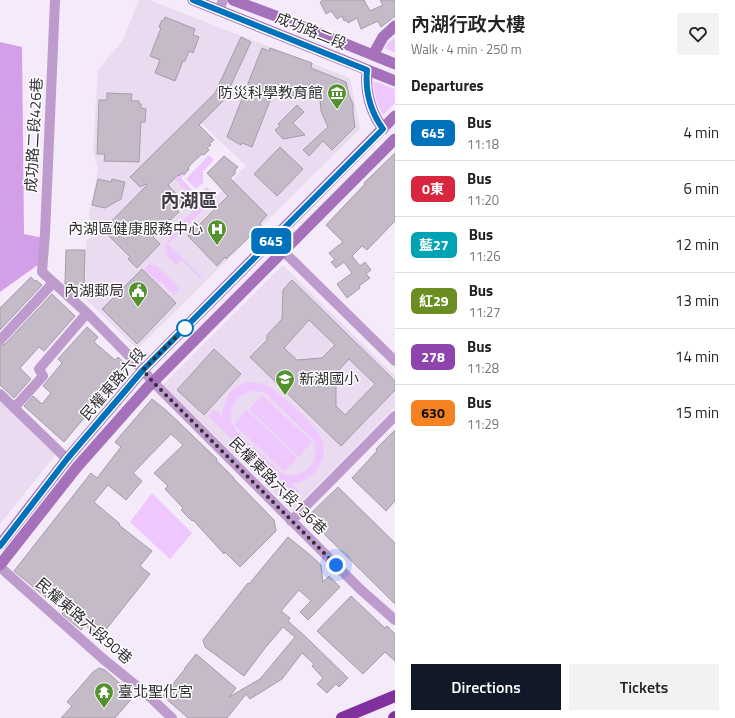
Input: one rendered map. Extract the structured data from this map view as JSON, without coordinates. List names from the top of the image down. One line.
{"streets":{"main road":["成功路二段","民權東路六段"],"street":["成功路二段426巷","民權東路六段136巷","民權東路六段90巷"]},"crossings":[["成功路二段426巷","民權東路六段136巷"],["民權東路六段","民權東路六段136巷"],["民權東路六段","民權東路六段90巷"]],"districts":["內湖區"],"places":{"museum":["防災科學教育館"],"hospital":["內湖區健康服務中心"],"public building":["內湖郵局"],"school or university":["新湖國小"],"temple":["臺北聖化宮"]},"lines":["bus line 645"],"page":{"on_map":"645","heading":[["內湖行政大樓","Walk · 4 min · 250 m"],"Departures"],"list":[{"mark":"645","name":"Bus","note":"11:18","value":"4 min"},{"mark":"0東","name":"Bus","note":"11:20","value":"6 min"},{"mark":"藍27","name":"Bus","note":"11:26","value":"12 min"},{"mark":"紅29","name":"Bus","note":"11:27","value":"13 min"},{"mark":"278","name":"Bus","note":"11:28","value":"14 min"},{"mark":"630","name":"Bus","note":"11:29","value":"15 min"}],"buttons":["Directions","Tickets"]}}
